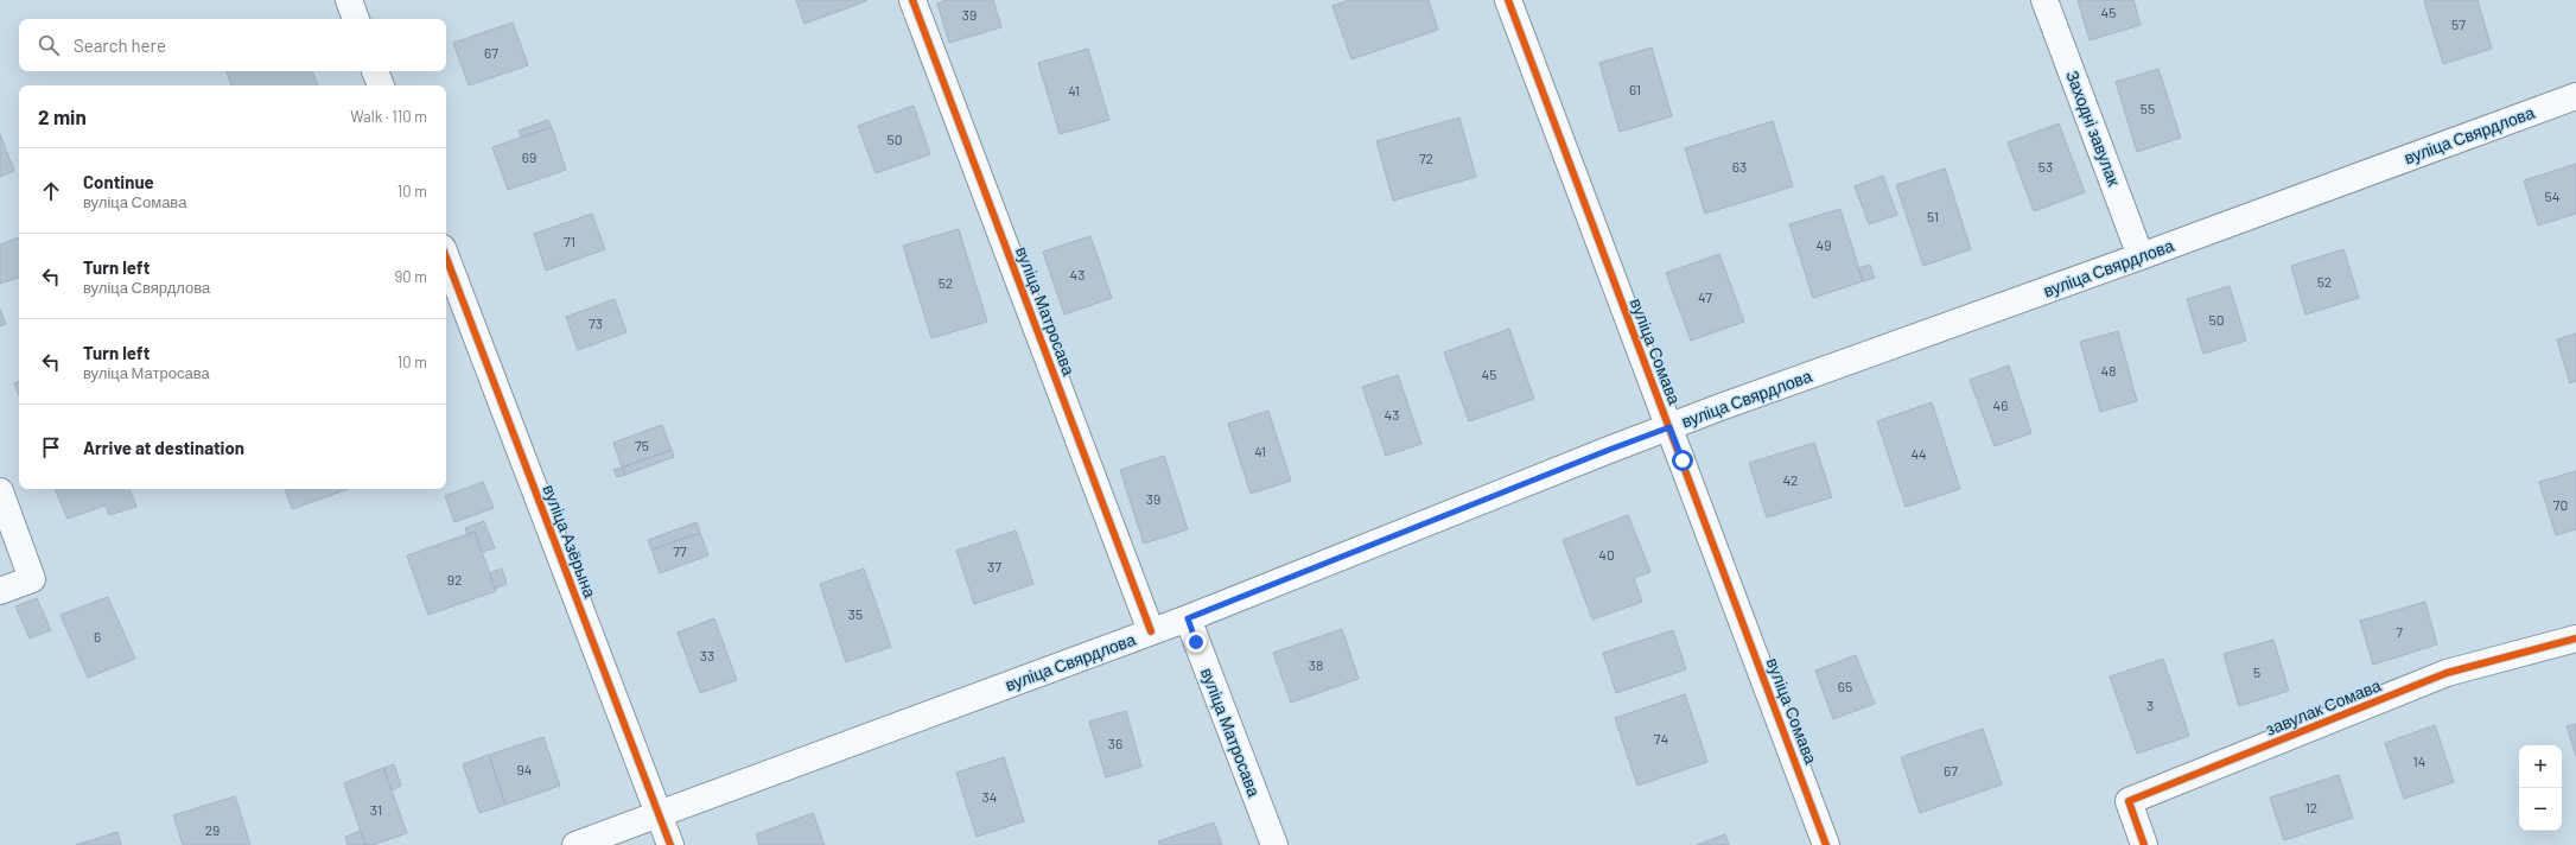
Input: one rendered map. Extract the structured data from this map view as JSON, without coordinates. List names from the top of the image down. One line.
{"streets":{"street":["Заходні завулак","вуліца Свярдлова","вуліца Матросава","вуліца Сомава","вуліца Азёрына","завулак Сомава"]},"crossings":[["Заходні завулак","вуліца Свярдлова"],["вуліца Свярдлова","вуліца Матросава"],["вуліца Свярдлова","вуліца Сомава"],["вуліца Свярдлова","вуліца Азёрына"]],"house_numbers":["45","39","57","67","61","41","55","50","69","72","63","53","54","51","71","49","43","52","52","47","50","73","48","45","46","43","75","41","44","42","39","70","77","40","37","92","35","7","6","33","38","5","65","3","74","36","14","94","67","34","12","31","29"],"page":{"search":"Search here","heading":["2 min","Walk · 110 m"],"list":[["Continue","вуліца Сомава","10 m"],["Turn left","вуліца Свярдлова","90 m"],["Turn left","вуліца Матросава","10 m"],"Arrive at destination"],"map_buttons":["+","−"]}}
